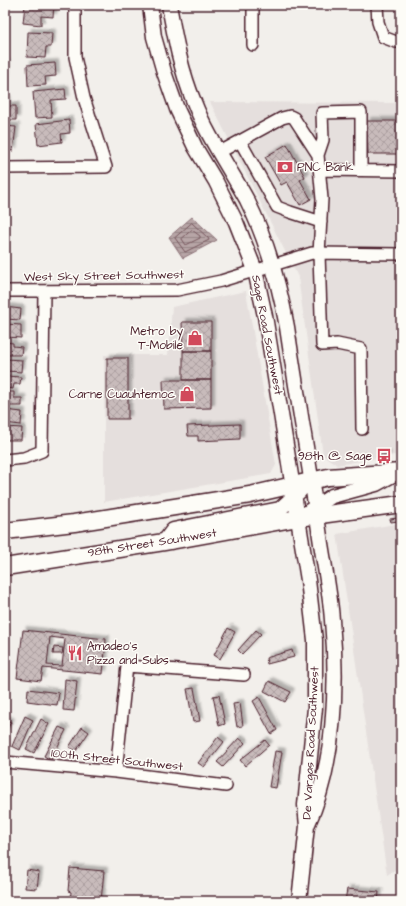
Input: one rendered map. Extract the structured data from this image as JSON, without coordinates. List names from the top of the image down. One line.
{"streets":{"main road":["98th Street Southwest"],"street":["West Sky Street Southwest","Sage Road Southwest","De Vargas Road Southwest","100th Street Southwest"]},"crossings":[["West Sky Street Southwest","Sage Road Southwest"],["Sage Road Southwest","98th Street Southwest"],["Sage Road Southwest","De Vargas Road Southwest"],["98th Street Southwest","De Vargas Road Southwest"]],"places":{"bank":["PNC Bank"],"shop":["Metro by T-Mobile","Carne Cuauhtemoc"],"bus stop":["98th @ Sage"],"restaurant":["Amadeo's Pizza and Subs"]}}
